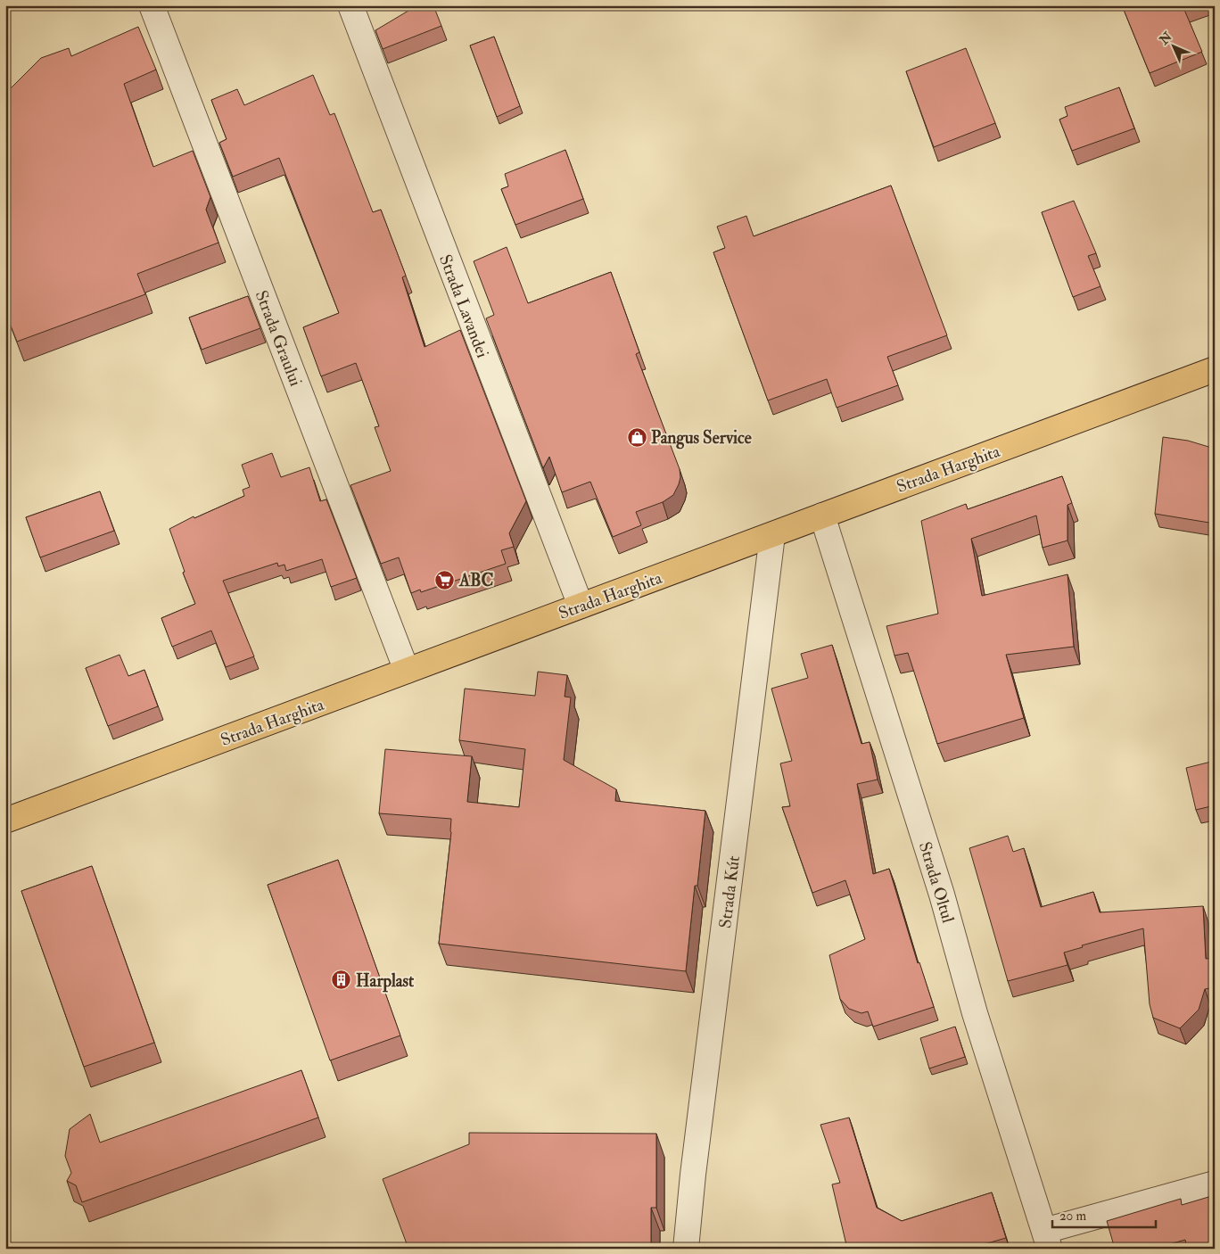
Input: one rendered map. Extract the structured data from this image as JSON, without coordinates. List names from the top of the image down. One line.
{"streets":{"main road":["Strada Harghita"],"street":["Strada Lavandei","Strada Graului","Strada Oltul","Strada Kút"]},"crossings":[["Strada Lavandei","Strada Harghita"],["Strada Graului","Strada Harghita"],["Strada Harghita","Strada Oltul"],["Strada Harghita","Strada Kút"]],"places":{"shop":["Pangus Service"],"supermarket":["ABC"],"building":["Harplast"]},"scale_bar":"20 m","north":"top left"}
